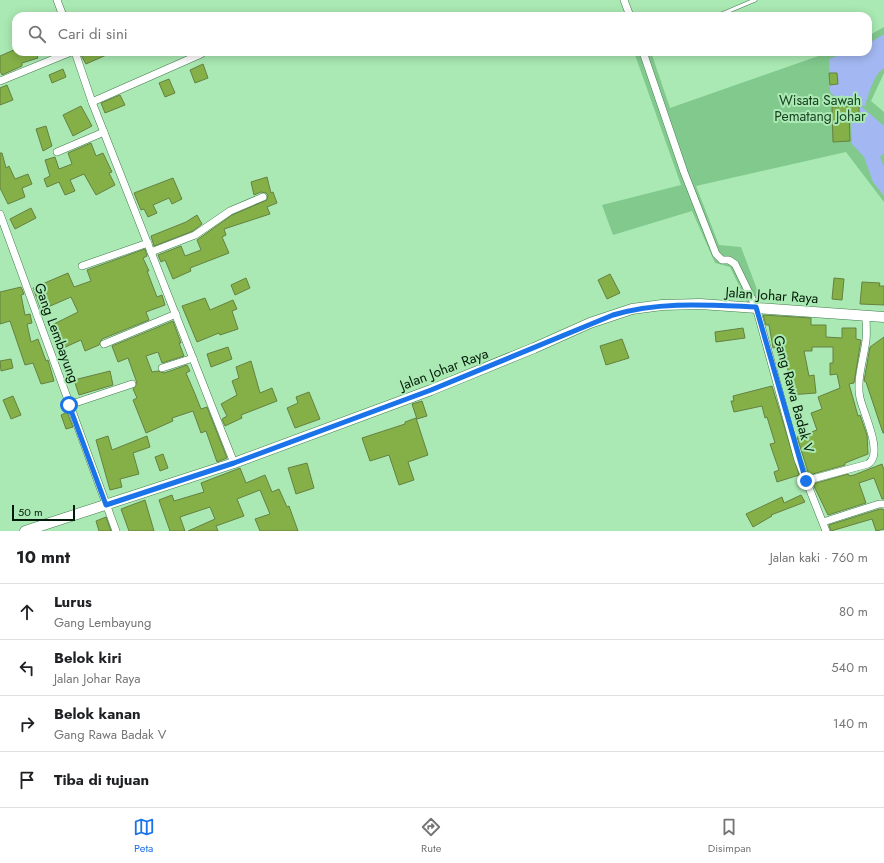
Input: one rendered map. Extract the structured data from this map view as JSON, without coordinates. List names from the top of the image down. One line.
{"streets":{"street":["Jalan Johar Raya","Gang Lembayung","Gang Rawa Badak V"]},"crossings":[["Jalan Johar Raya","Gang Lembayung"],["Jalan Johar Raya","Gang Rawa Badak V"]],"parks":["Wisata Sawah Pematang Johar"],"scale_bar":"50 m","page":{"search":"Cari di sini","scale":"50 m","heading":["10 mnt","Jalan kaki · 760 m"],"list":[["Lurus","Gang Lembayung","80 m"],["Belok kiri","Jalan Johar Raya","540 m"],["Belok kanan","Gang Rawa Badak V","140 m"],"Tiba di tujuan"],"nav":["Peta","Rute","Disimpan"]}}
